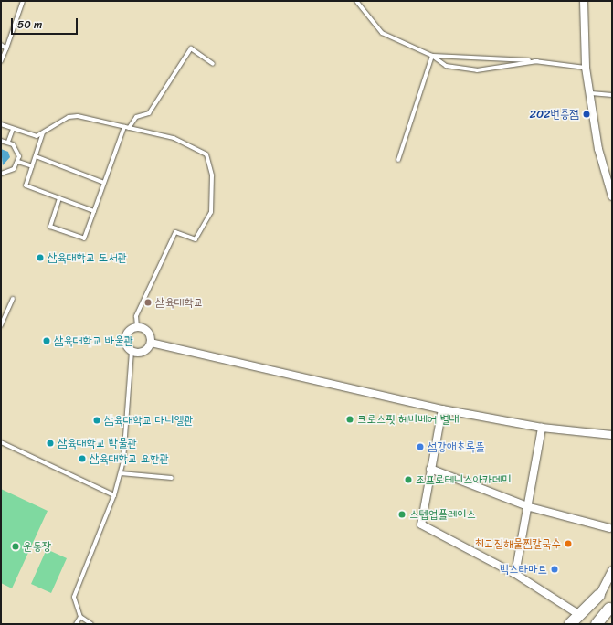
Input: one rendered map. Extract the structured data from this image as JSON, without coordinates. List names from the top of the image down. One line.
{"places":["202번종점","삼육대학교 도서관","삼육대학교","삼육대학교 바울관","크로스핏 헤비베어 별내","삼육대학교 다니엘관","삼육대학교 박물관","섬강애초록뜰","삼육대학교 요한관","조프로테니스아카데미","스텝업플레이스","최고집해물찜칼국수","운동장","빅스타마트"],"scale_bar":"50 m"}
